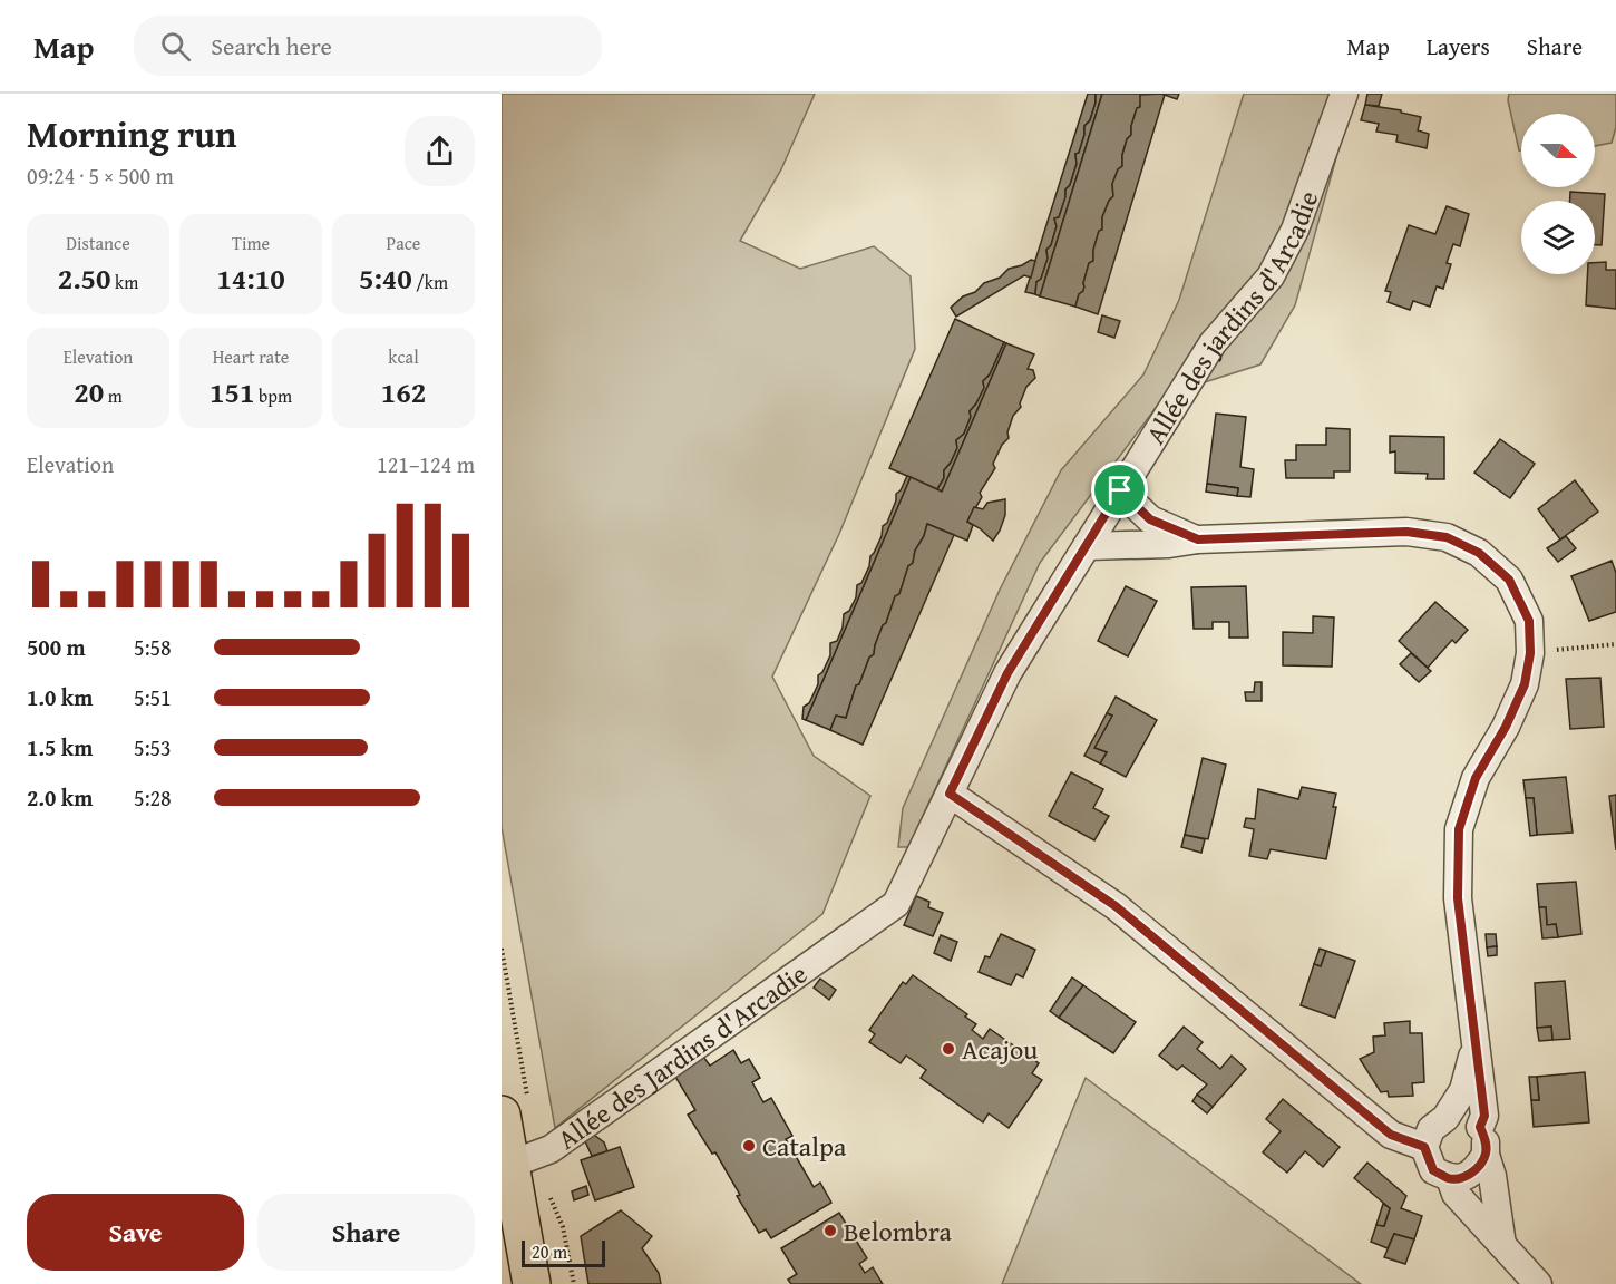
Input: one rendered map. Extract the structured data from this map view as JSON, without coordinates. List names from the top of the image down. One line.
{"streets":{"street":["Allée des jardins d'Arcadie","Allée des Jardins d'Arcadie"]},"crossings":[["Allée des jardins d'Arcadie","Allée des Jardins d'Arcadie"]],"places":["Acajou","Catalpa","Belombra"],"scale_bar":"20 m","north":"right","page":{"header":"Map","search":"Search here","nav":["Map","Layers","Share"],"heading":["Morning run","09:24 · 5 × 500 m"],"stats":[["Distance","2.50 km"],["Time","14:10"],["Pace","5:40 /km"],["Elevation","20 m"],["Heart rate","151 bpm"],["kcal","162"]],"chart":["Elevation","121–124 m"],"list":[{"name":"500 m","note":"5:58"},{"name":"1.0 km","note":"5:51"},{"name":"1.5 km","note":"5:53"},{"name":"2.0 km","note":"5:28"}],"buttons":["Save","Share"],"scale":"20 m"}}
